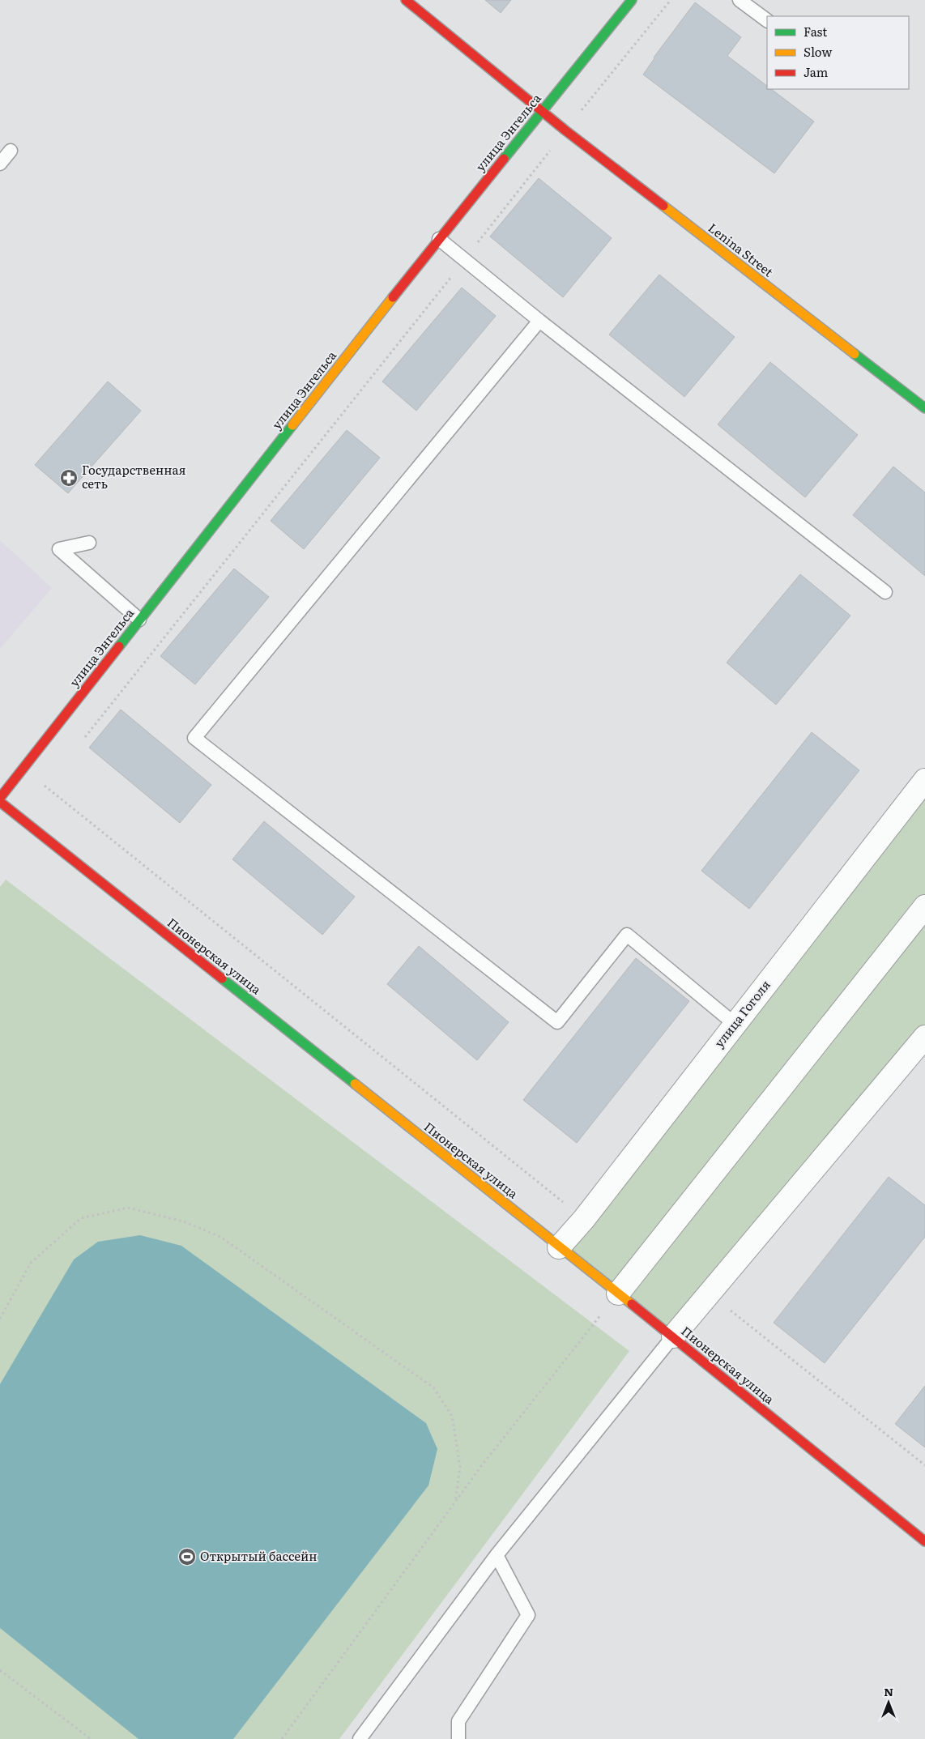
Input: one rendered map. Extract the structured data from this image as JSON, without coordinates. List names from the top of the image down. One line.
{"streets":{"street":["улица Энгельса","Lenina Street","Пионерская улица","улица Гоголя"]},"crossings":[["улица Энгельса","Lenina Street"],["Пионерская улица","улица Гоголя"]],"places":{"pharmacy":["Государственная сеть"],"sports":["Открытый бассейн"]},"legend":["Fast","Slow","Jam"],"north":"top"}
